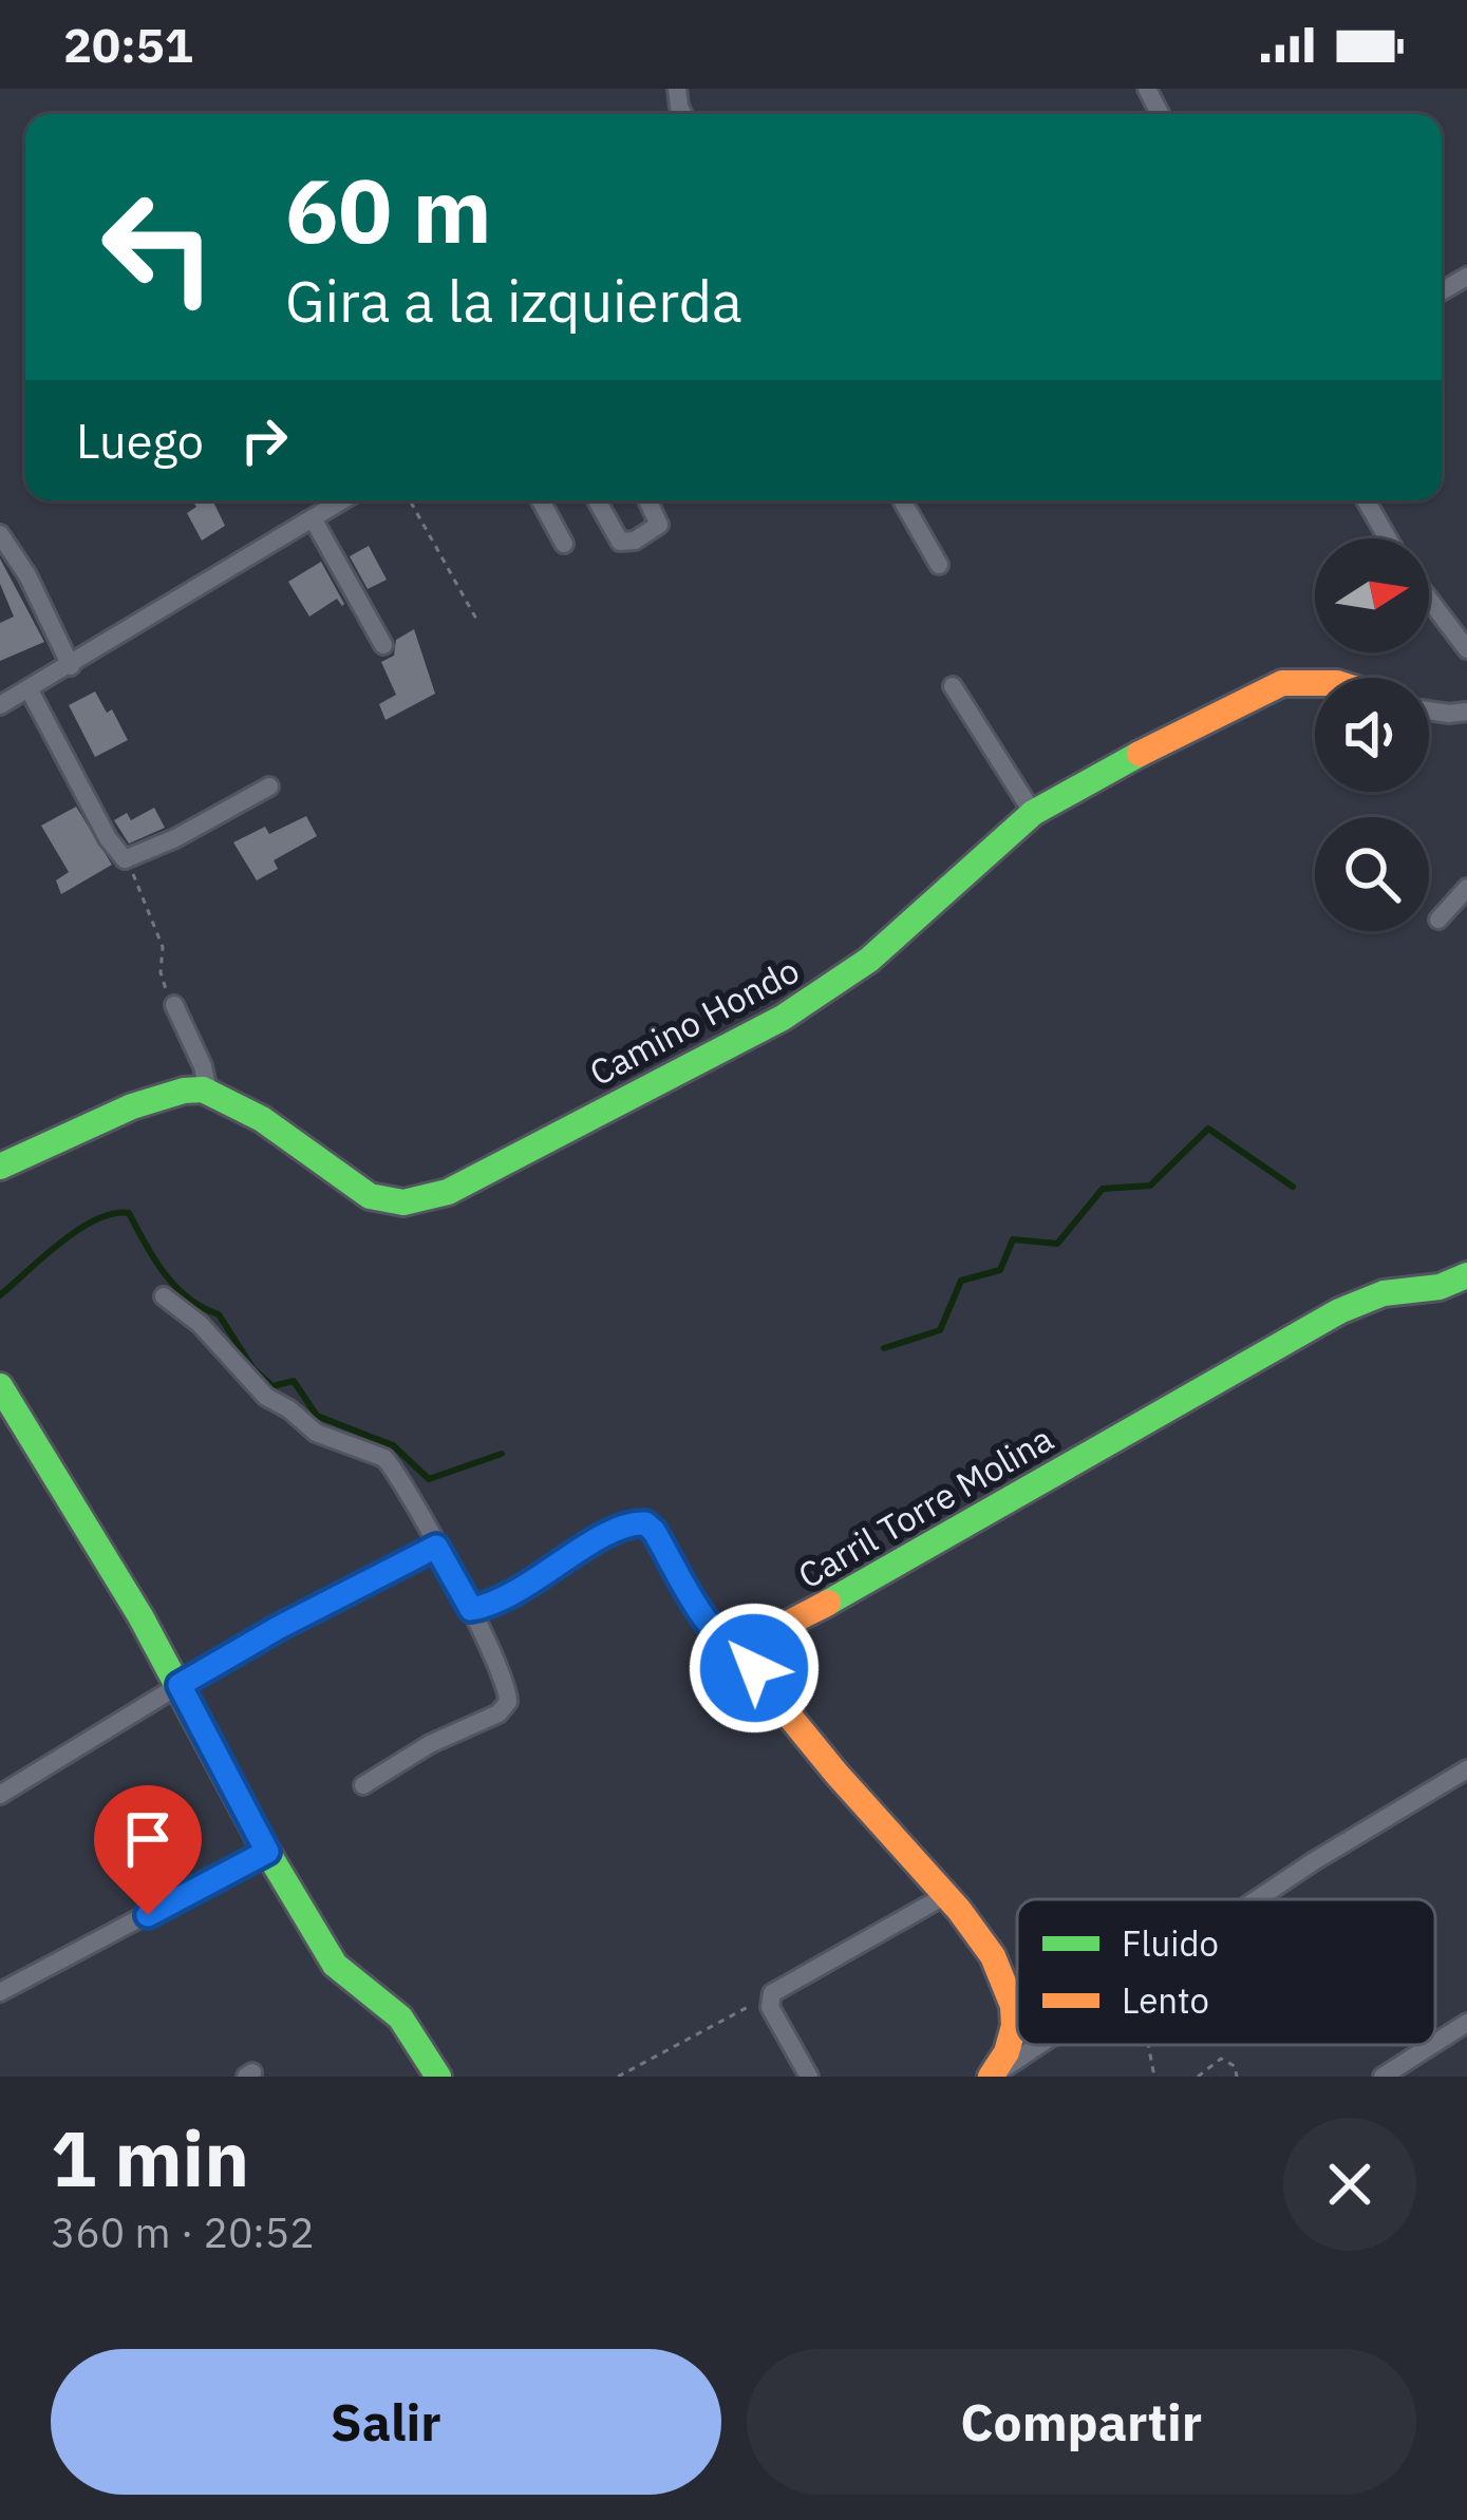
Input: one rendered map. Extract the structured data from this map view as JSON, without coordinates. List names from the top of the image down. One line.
{"streets":{"street":["Camino Hondo","Carril Torre Molina"]},"legend":["Fluido","Lento"],"north":"right","page":{"status":"20:51","turn":["60 m","Gira a la izquierda"],"then":"Luego","heading":["1 min","360 m · 20:52"],"buttons":["Salir","Compartir"]}}
